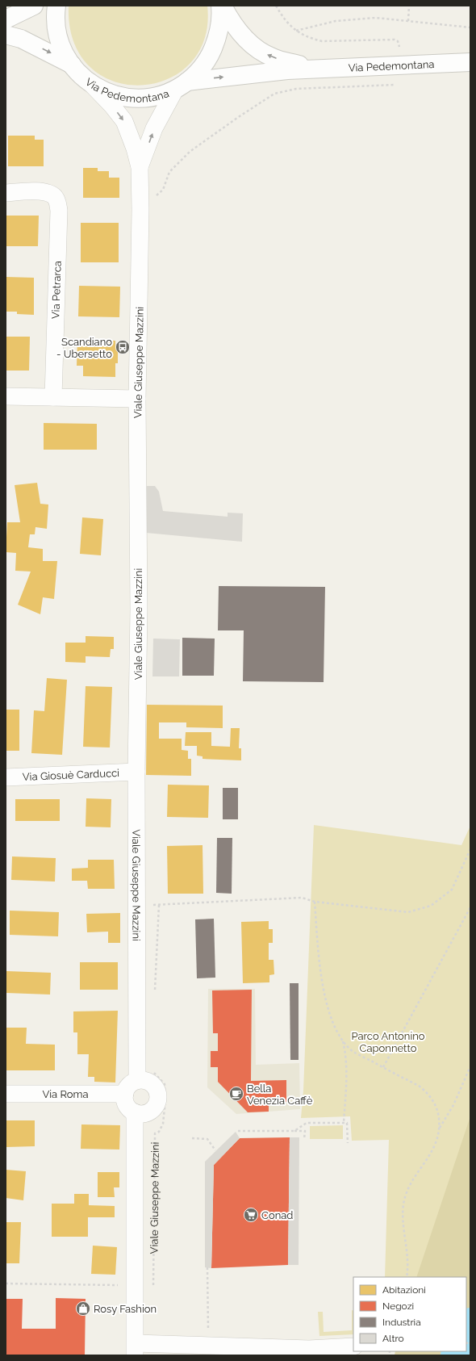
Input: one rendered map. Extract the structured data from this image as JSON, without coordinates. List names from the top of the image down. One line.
{"streets":{"main road":["Via Pedemontana"],"street":["Via Petrarca","Viale Giuseppe Mazzini","Via Giosuè Carducci","Via Roma"]},"crossings":[["Via Pedemontana","Viale Giuseppe Mazzini"],["Viale Giuseppe Mazzini","Via Giosuè Carducci"],["Viale Giuseppe Mazzini","Via Roma"]],"parks":["Parco Antonino Caponnetto"],"places":{"bus stop":["Scandiano - Ubersetto"],"cafe":["Bella Venezia Caffè"],"supermarket":["Conad"],"shop":["Rosy Fashion"]},"legend":["Abitazioni","Negozi","Industria","Altro"]}
